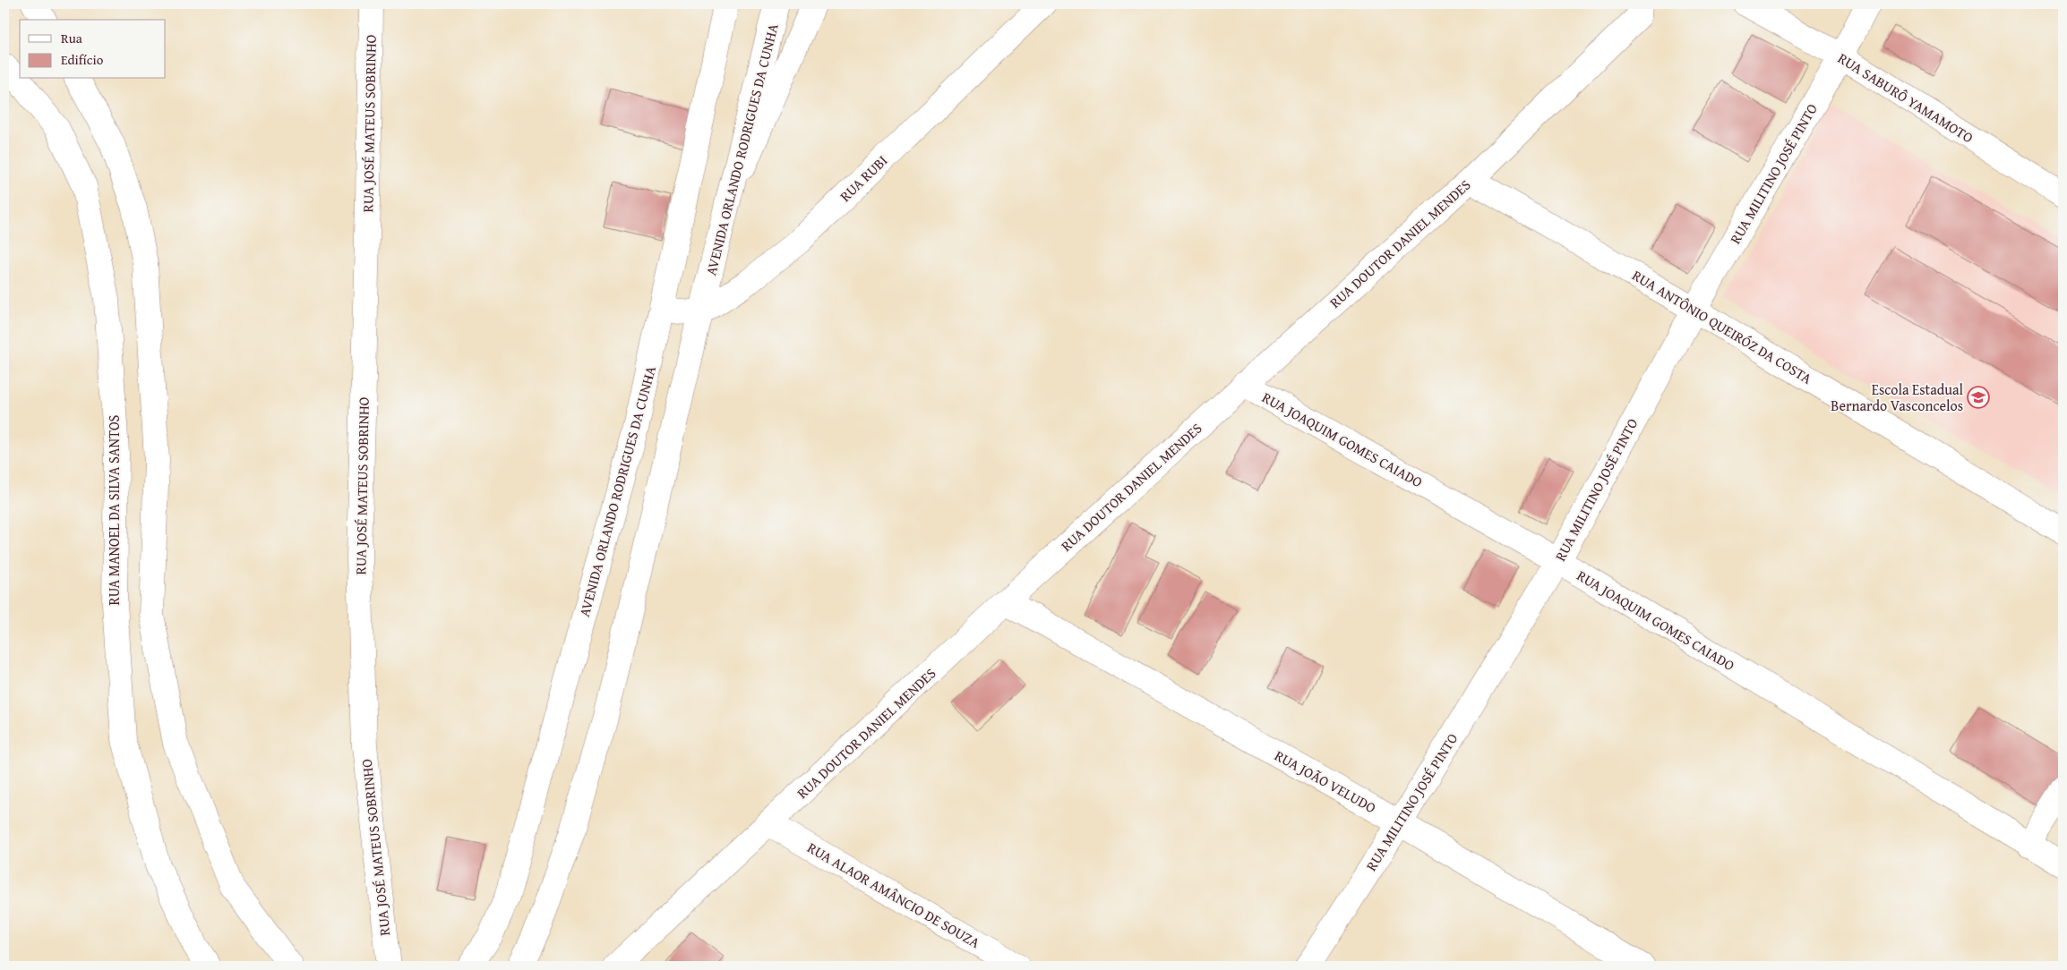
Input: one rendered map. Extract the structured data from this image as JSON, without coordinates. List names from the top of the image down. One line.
{"streets":{"street":["RUA SABURÔ YAMAMOTO","RUA JOSÉ MATEUS SOBRINHO","AVENIDA ORLANDO RODRIGUES DA CUNHA","RUA MILITINO JOSÉ PINTO","RUA RUBI","RUA DOUTOR DANIEL MENDES","RUA ANTÔNIO QUEIRÓZ DA COSTA","RUA JOAQUIM GOMES CAIADO","RUA MANOEL DA SILVA SANTOS","RUA JOÃO VELUDO","RUA ALAOR AMÂNCIO DE SOUZA"]},"crossings":[["RUA SABURÔ YAMAMOTO","RUA MILITINO JOSÉ PINTO"],["AVENIDA ORLANDO RODRIGUES DA CUNHA","RUA RUBI"],["RUA MILITINO JOSÉ PINTO","RUA ANTÔNIO QUEIRÓZ DA COSTA"],["RUA MILITINO JOSÉ PINTO","RUA JOAQUIM GOMES CAIADO"],["RUA MILITINO JOSÉ PINTO","RUA JOÃO VELUDO"],["RUA DOUTOR DANIEL MENDES","RUA ANTÔNIO QUEIRÓZ DA COSTA"],["RUA DOUTOR DANIEL MENDES","RUA JOAQUIM GOMES CAIADO"],["RUA DOUTOR DANIEL MENDES","RUA JOÃO VELUDO"],["RUA DOUTOR DANIEL MENDES","RUA ALAOR AMÂNCIO DE SOUZA"]],"places":{"school or university":["Escola Estadual Bernardo Vasconcelos"]},"legend":["Rua","Edifício"]}
